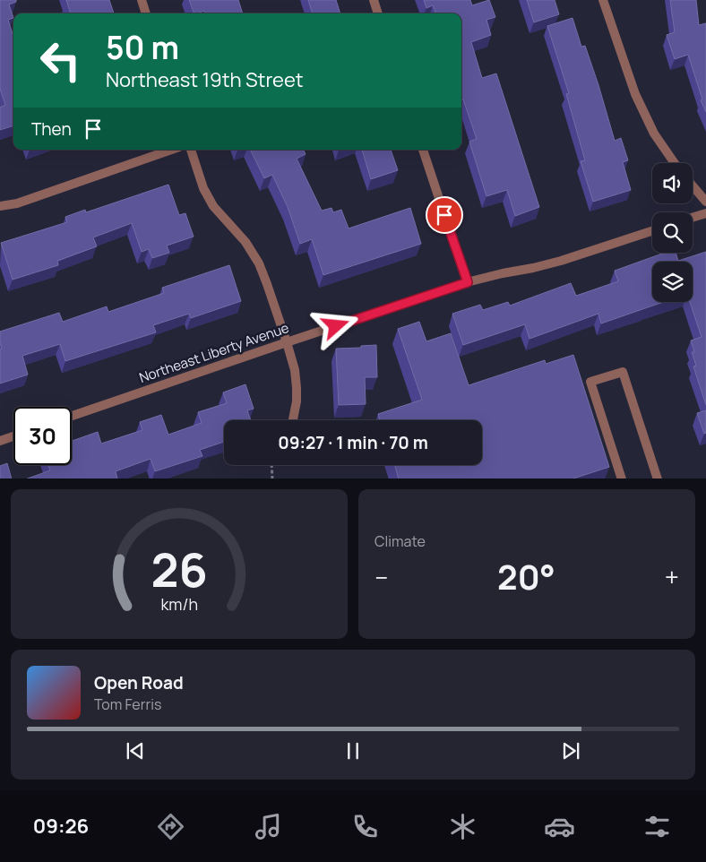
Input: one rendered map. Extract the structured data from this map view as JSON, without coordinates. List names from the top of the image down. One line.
{"streets":{"street":["Northeast Liberty Avenue"]},"page":{"turn":["50 m","Northeast 19th Street"],"then":"Then","limit":"30","trip":"09:27 · 1 min · 70 m","tile":"Climate","heat":["−","20°","+"],"song":["Open Road","Tom Ferris"],"tabs":"09:26","gauge":["26","km/h"]}}
